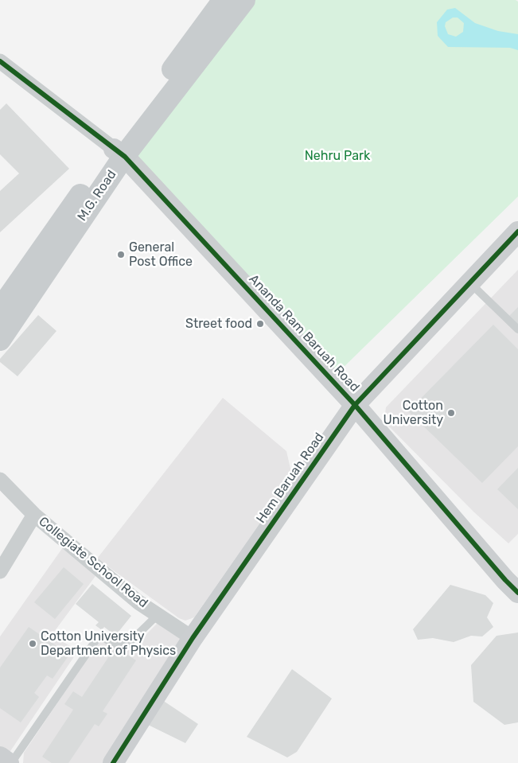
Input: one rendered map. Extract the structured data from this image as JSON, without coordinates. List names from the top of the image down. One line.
{"streets":{"main road":["M.G. Road"],"street":["Ananda Ram Baruah Road","Hem Baruah Road","Collegiate School Road"]},"crossings":[["M.G. Road","Ananda Ram Baruah Road"],["Ananda Ram Baruah Road","Hem Baruah Road"],["Hem Baruah Road","Collegiate School Road"]],"parks":["Nehru Park"],"places":["General Post Office","Street food","Cotton University","Cotton University Department of Physics"]}
